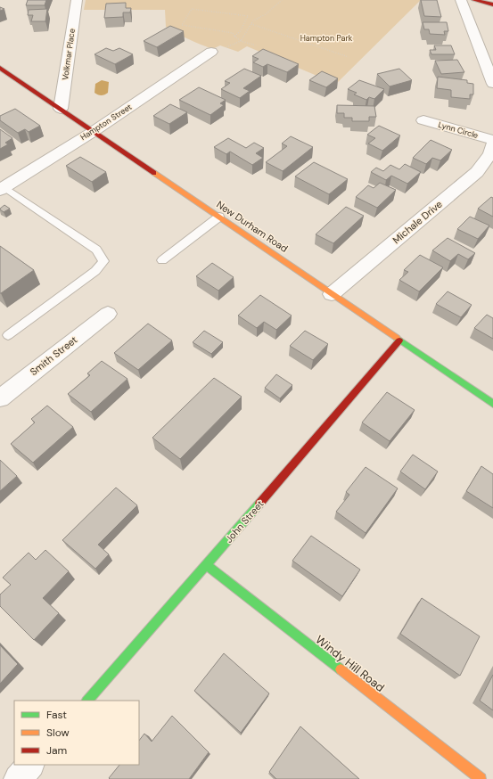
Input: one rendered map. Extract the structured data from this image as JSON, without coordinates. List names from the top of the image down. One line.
{"streets":{"main road":["New Durham Road","John Street","Windy Hill Road"],"street":["Volkmar Place","Hampton Street","Lynn Circle","Michale Drive","Smith Street"]},"crossings":[["Volkmar Place","New Durham Road"],["Hampton Street","New Durham Road"],["Michale Drive","New Durham Road"],["New Durham Road","John Street"],["John Street","Windy Hill Road"]],"parks":["Hampton Park"],"legend":["Fast","Slow","Jam"]}
